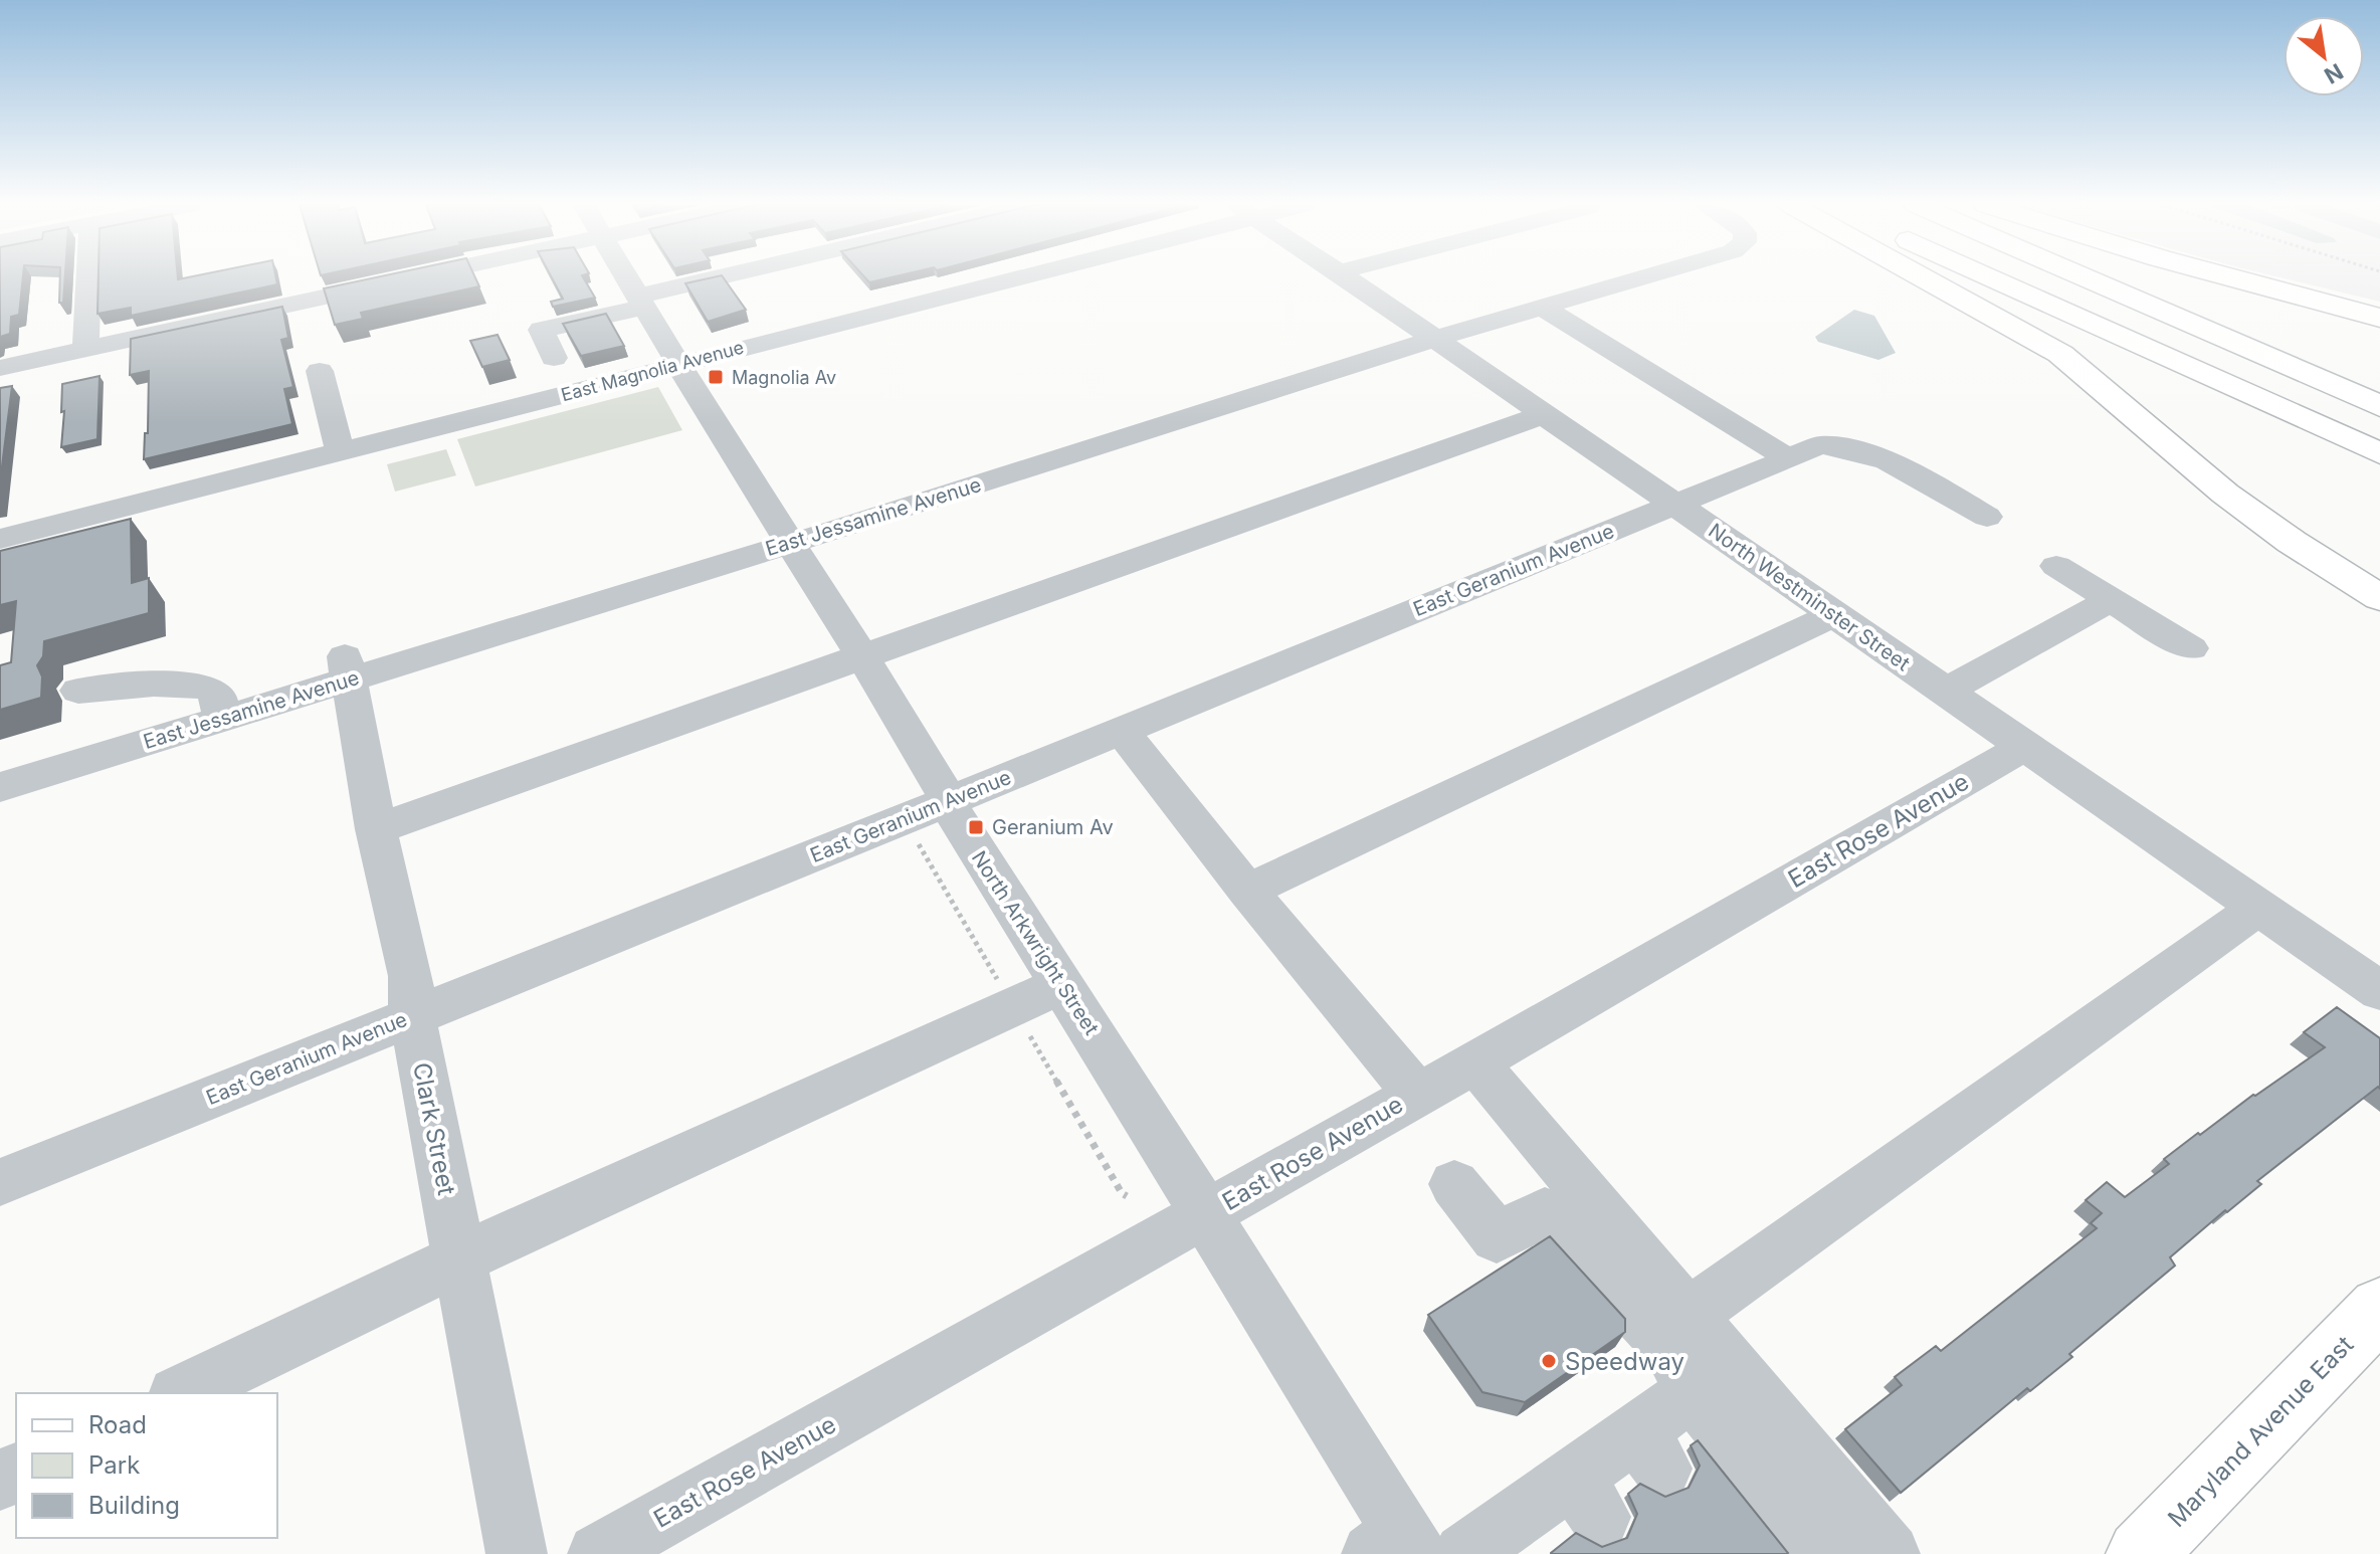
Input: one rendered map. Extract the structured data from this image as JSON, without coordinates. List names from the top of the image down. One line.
{"streets":{"main road":["Maryland Avenue East"],"street":["East Magnolia Avenue","East Jessamine Avenue","East Geranium Avenue","North Westminster Street","East Rose Avenue","North Arkwright Street","Clark Street"]},"crossings":[["East Magnolia Avenue","North Arkwright Street"],["East Jessamine Avenue","North Westminster Street"],["East Jessamine Avenue","North Arkwright Street"],["East Jessamine Avenue","Clark Street"],["East Geranium Avenue","North Westminster Street"],["East Geranium Avenue","North Arkwright Street"],["East Geranium Avenue","Clark Street"],["North Westminster Street","East Rose Avenue"],["East Rose Avenue","North Arkwright Street"]],"places":{"transit":["Magnolia Av","Geranium Av"],"other":["Speedway"]},"legend":["Road","Park","Building"],"north":"bottom right"}
